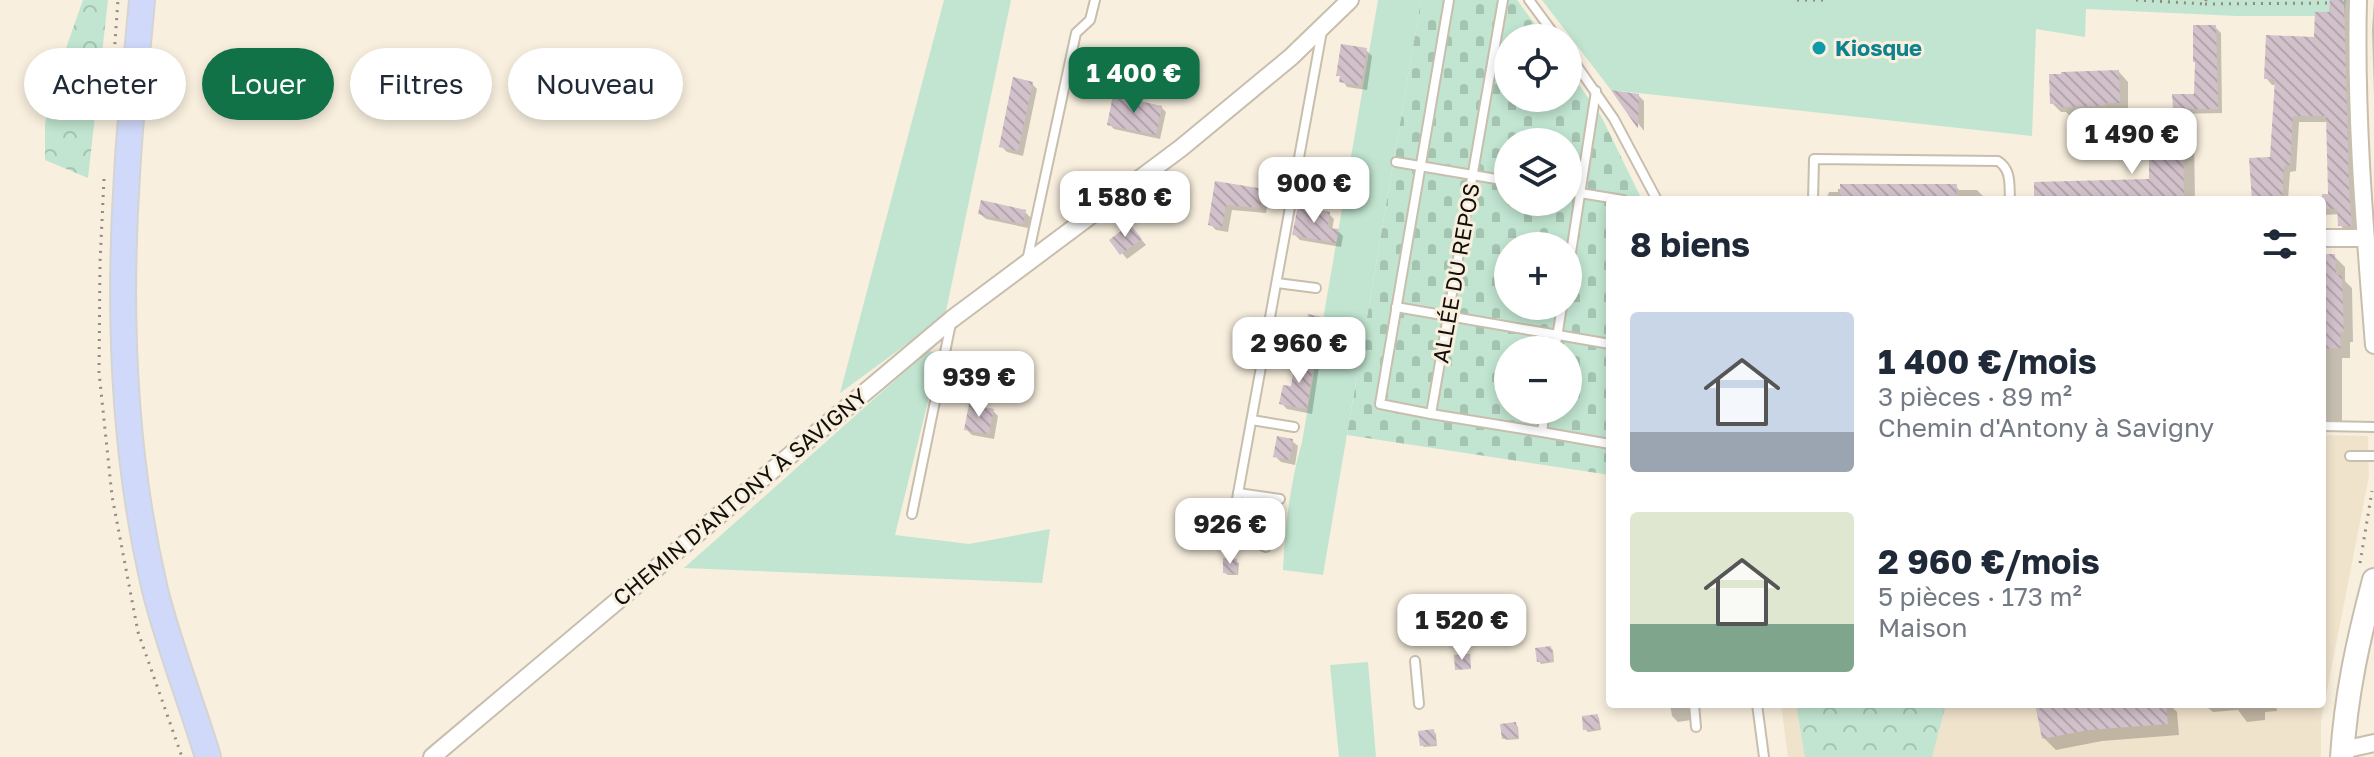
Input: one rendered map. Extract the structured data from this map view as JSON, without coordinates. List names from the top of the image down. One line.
{"streets":{"street":["CHEMIN D'ANTONY À SAVIGNY"],"lane":["ALLÉE DU REPOS"]},"places":["Kiosque"],"page":{"map_buttons":["+","−"],"price":["1 400 €","1 490 €","900 €","1 580 €","2 960 €","939 €","926 €","1 520 €"],"chip":["Acheter","Louer","Filtres","Nouveau"],"heading":"8 biens","list":[{"name":"1 400 €/mois","note":"3 pièces · 89 m² · Chemin d'Antony à Savigny"},{"name":"2 960 €/mois","note":"5 pièces · 173 m² · Maison"}]}}
